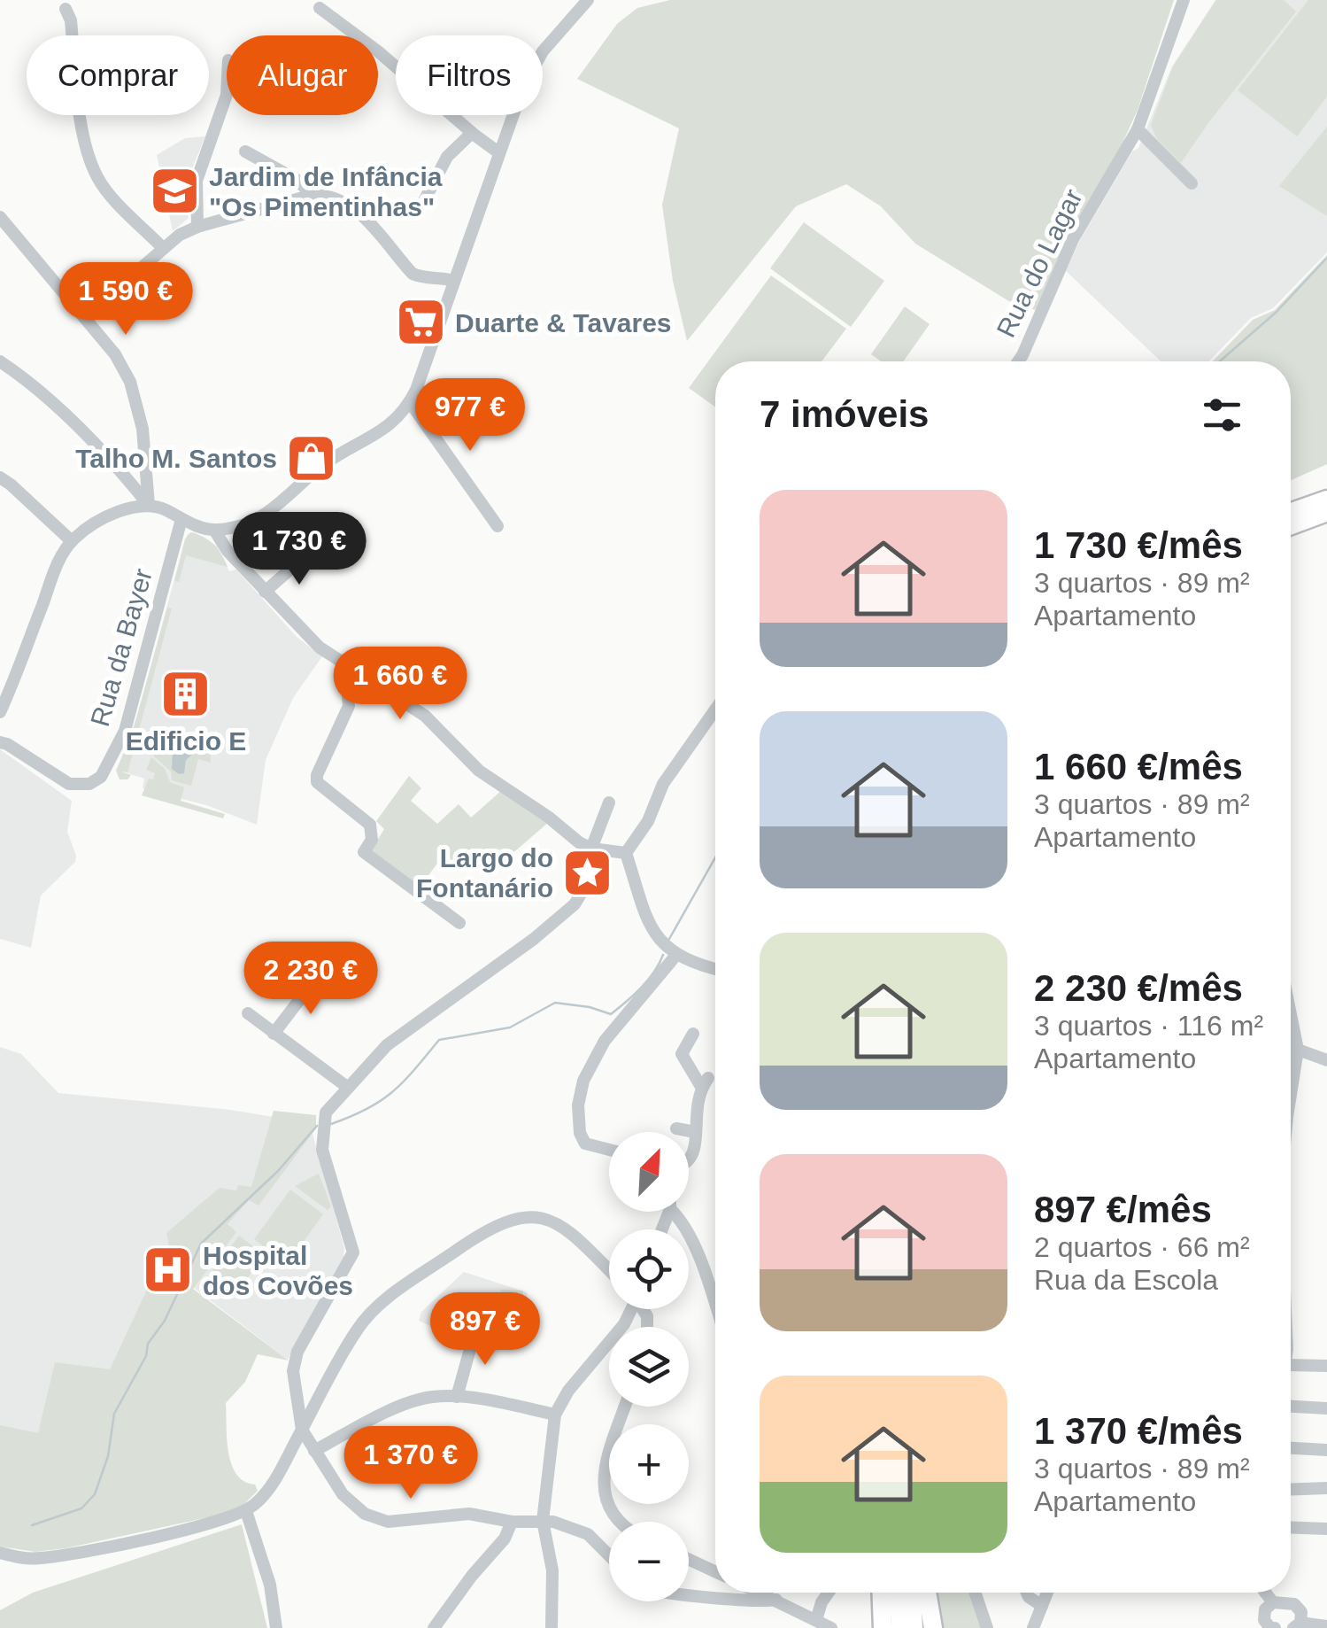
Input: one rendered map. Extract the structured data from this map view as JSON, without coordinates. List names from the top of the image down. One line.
{"streets":{"street":["Rua do Lagar","Rua da Bayer"]},"places":{"school or university":["Jardim de Infância \"Os Pimentinhas\""],"supermarket":["Duarte & Tavares"],"shop":["Talho M. Santos"],"building":["Edificio E"],"place":["Largo do Fontanário"],"hospital":["Hospital dos Covões"]},"north":"top right","page":{"chip":["Comprar","Alugar","Filtros"],"price":["1 590 €","977 €","1 730 €","1 660 €","2 230 €","897 €","1 370 €"],"heading":"7 imóveis","list":[{"name":"1 730 €/mês","note":"3 quartos · 89 m² · Apartamento"},{"name":"1 660 €/mês","note":"3 quartos · 89 m² · Apartamento"},{"name":"2 230 €/mês","note":"3 quartos · 116 m² · Apartamento"},{"name":"897 €/mês","note":"2 quartos · 66 m² · Rua da Escola"},{"name":"1 370 €/mês","note":"3 quartos · 89 m² · Apartamento"}],"map_buttons":["+","−"]}}
